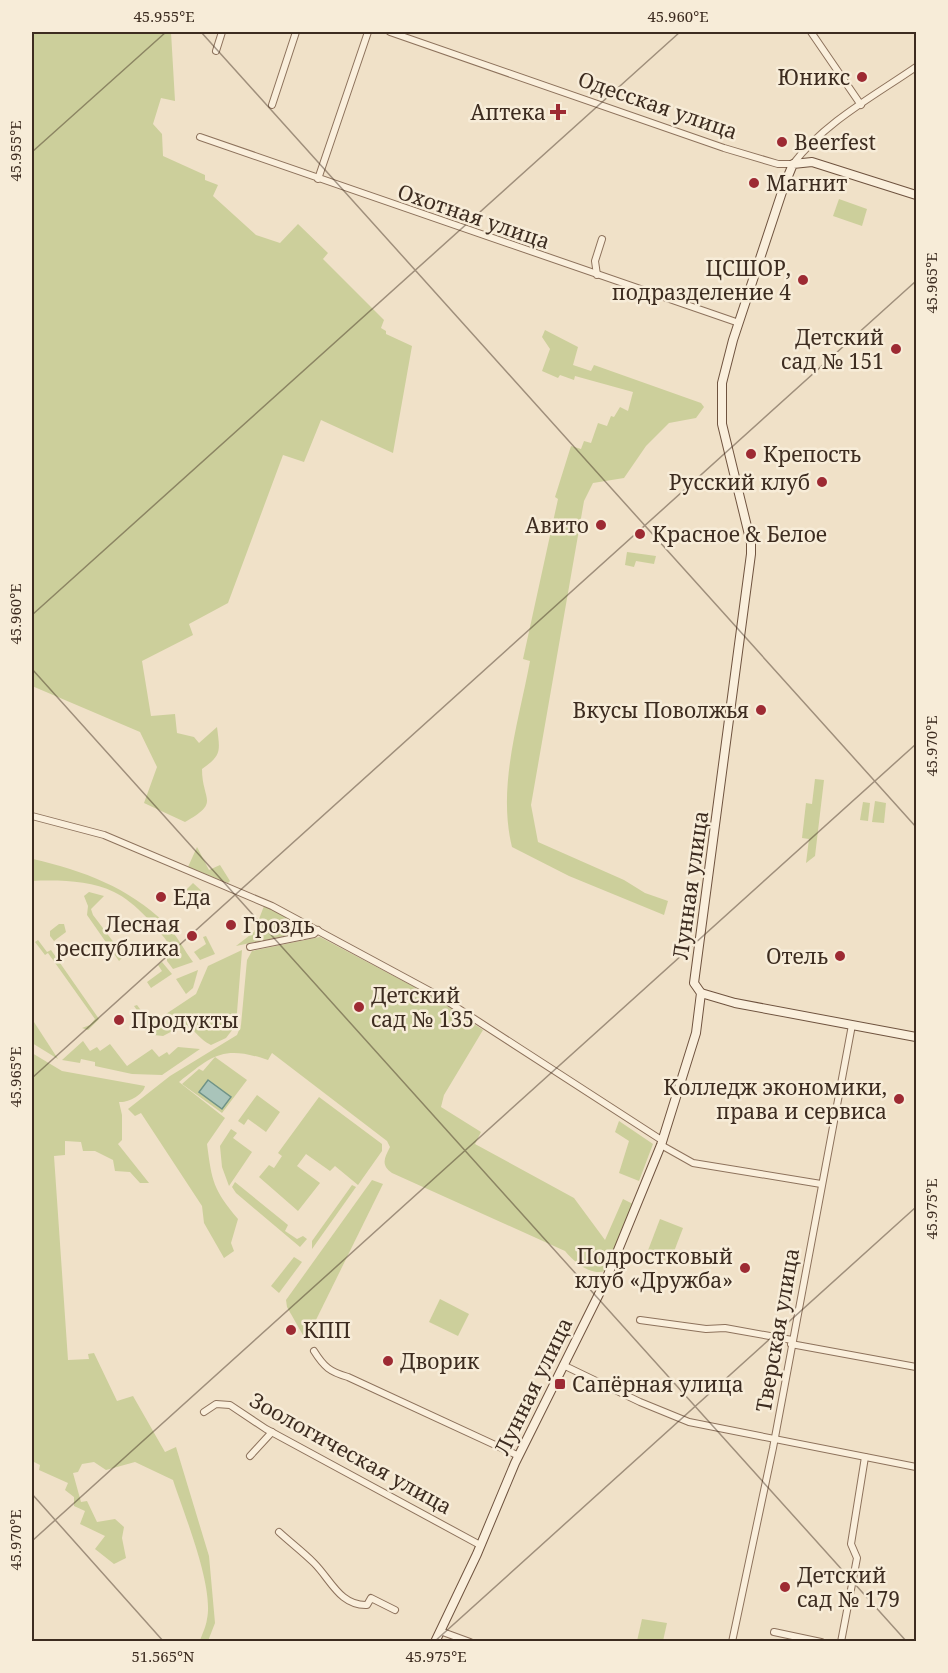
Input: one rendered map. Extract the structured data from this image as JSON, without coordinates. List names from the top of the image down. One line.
{"streets":{"street":["Одесская улица","Охотная улица","Лунная улица","Тверская улица","Зоологическая улица"]},"crossings":[["Одесская улица","Лунная улица"],["Охотная улица","Лунная улица"],["Лунная улица","Зоологическая улица"]],"places":{"other":["Юникс","Beerfest","Магнит","ЦСШОР, подразделение 4","Детский сад № 151","Крепость","Русский клуб","Авито","Красное & Белое","Вкусы Поволжья","Еда","Гроздь","Лесная республика","Отель","Детский сад № 135","Продукты","Колледж экономики, права и сервиса","Подростковый клуб «Дружба»","КПП","Дворик","Детский сад № 179"],"health":["Аптека"],"transit":["Сапёрная улица"]},"coordinates":["45.955°E","45.960°E","45.965°E","45.970°E","45.975°E","51.565°N"]}
